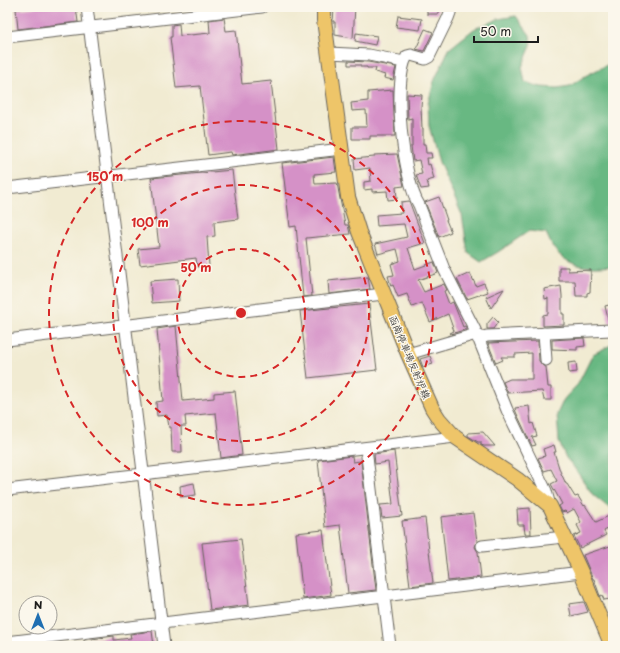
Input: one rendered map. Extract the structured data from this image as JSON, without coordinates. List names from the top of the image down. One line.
{"streets":{"main road":["函南停車場反射炉線"]},"scale_bar":"50 m","north":"top","rings":["150 m","100 m","50 m"]}
